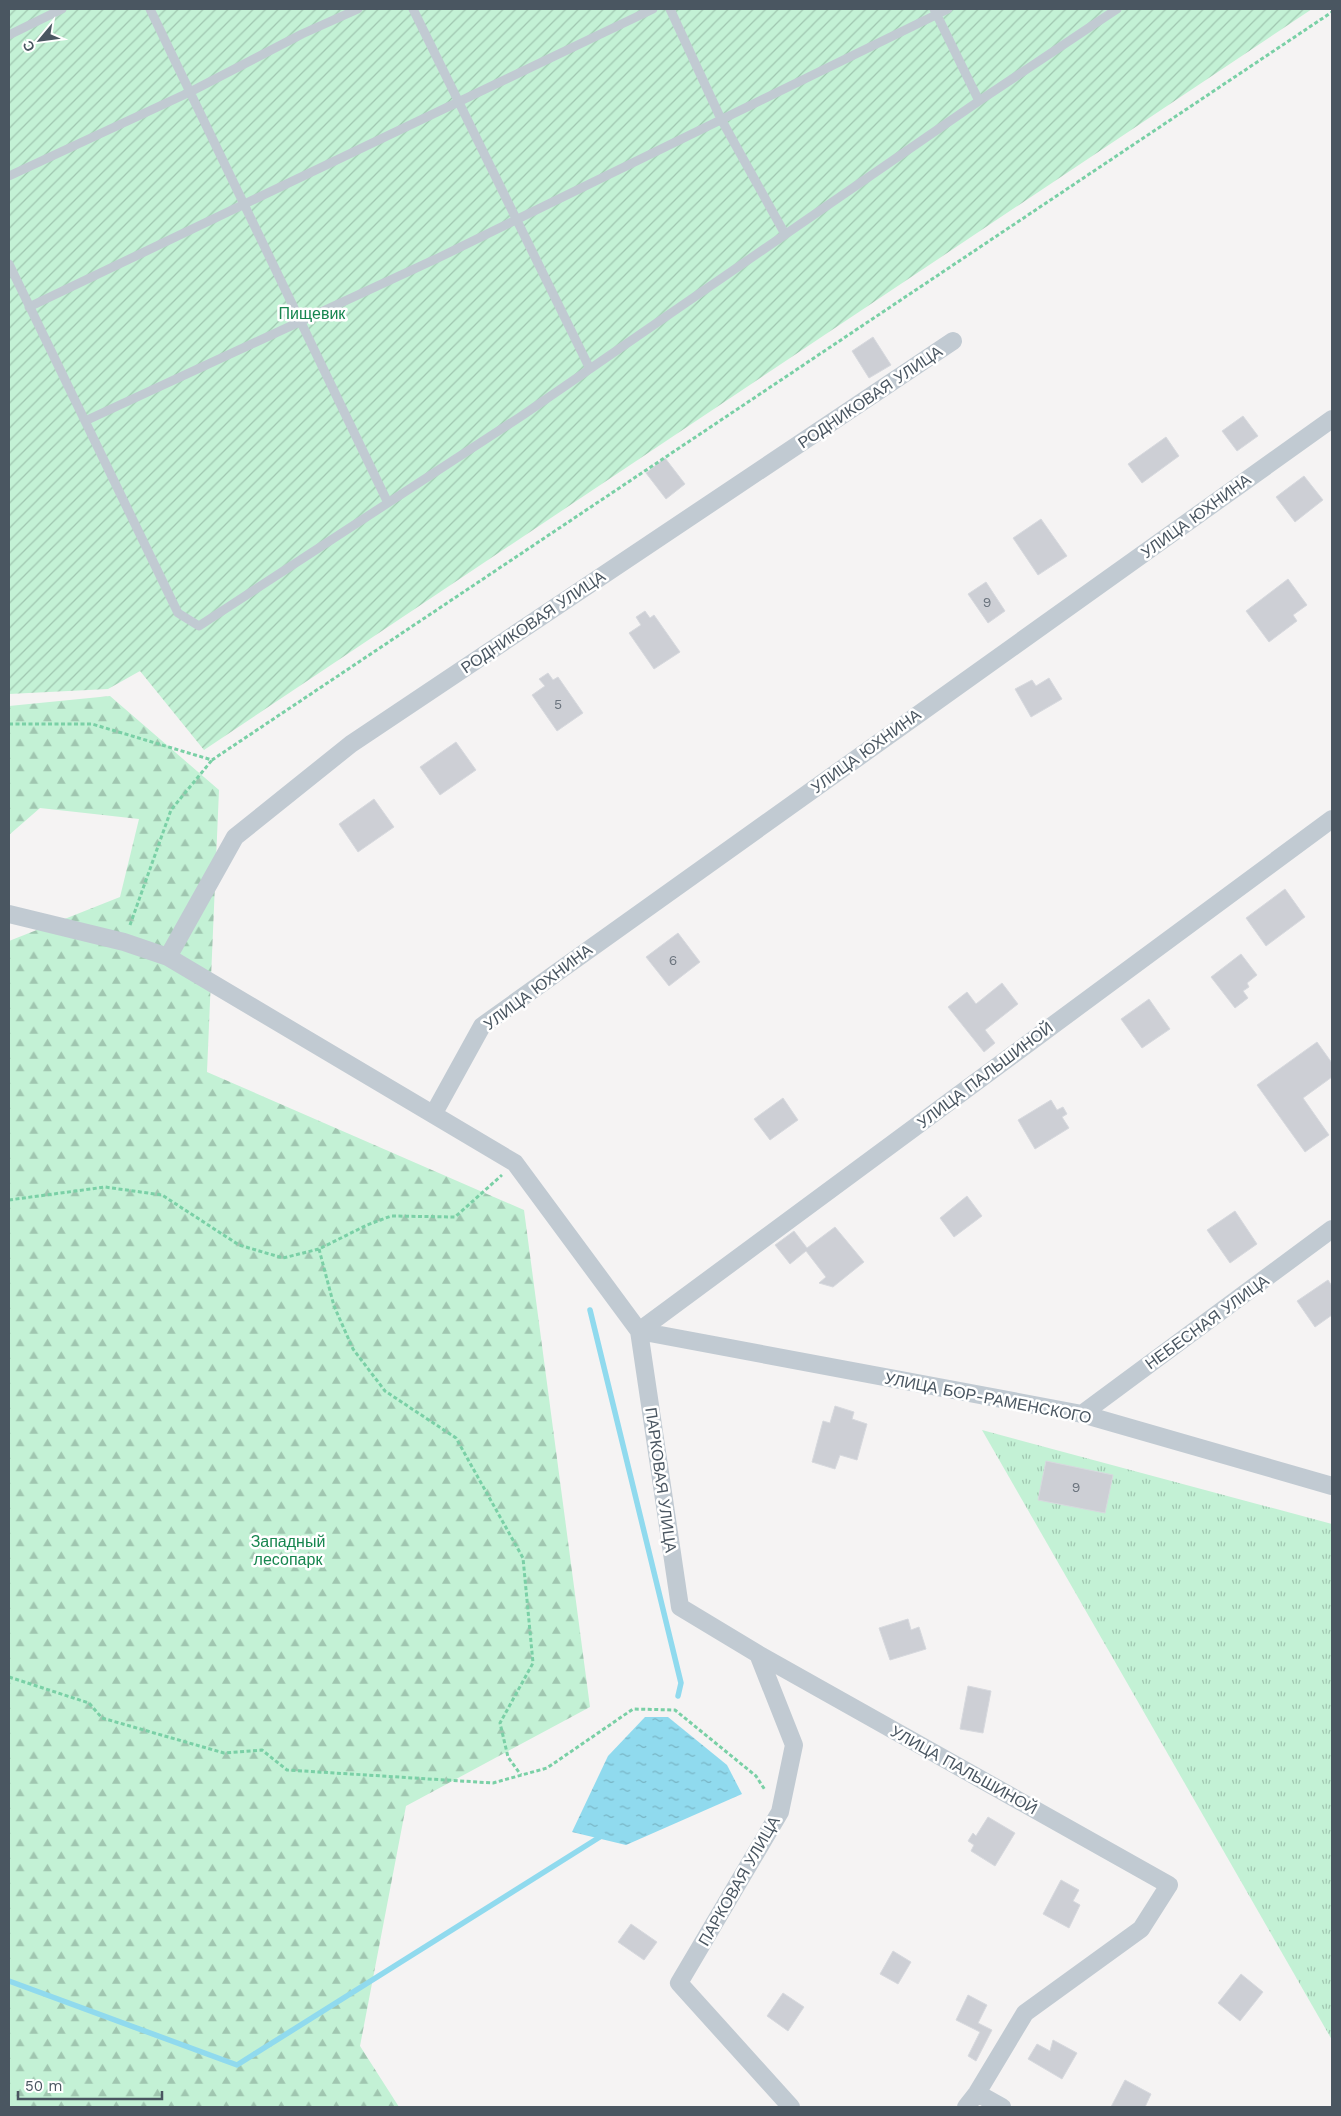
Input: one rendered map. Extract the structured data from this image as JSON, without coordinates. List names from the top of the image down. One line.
{"streets":{"street":["РОДНИКОВАЯ УЛИЦА","УЛИЦА ЮХНИНА","УЛИЦА ПАЛЬШИНОЙ","НЕБЕСНАЯ УЛИЦА","УЛИЦА БОР-РАМЕНСКОГО","ПАРКОВАЯ УЛИЦА"]},"crossings":[["УЛИЦА ПАЛЬШИНОЙ","УЛИЦА БОР-РАМЕНСКОГО"],["УЛИЦА ПАЛЬШИНОЙ","ПАРКОВАЯ УЛИЦА"],["НЕБЕСНАЯ УЛИЦА","УЛИЦА БОР-РАМЕНСКОГО"],["УЛИЦА БОР-РАМЕНСКОГО","ПАРКОВАЯ УЛИЦА"]],"parks":["Пищевик","Западный лесопарк"],"house_numbers":["9","5","6","9"],"scale_bar":"50 m","north":"bottom left"}
